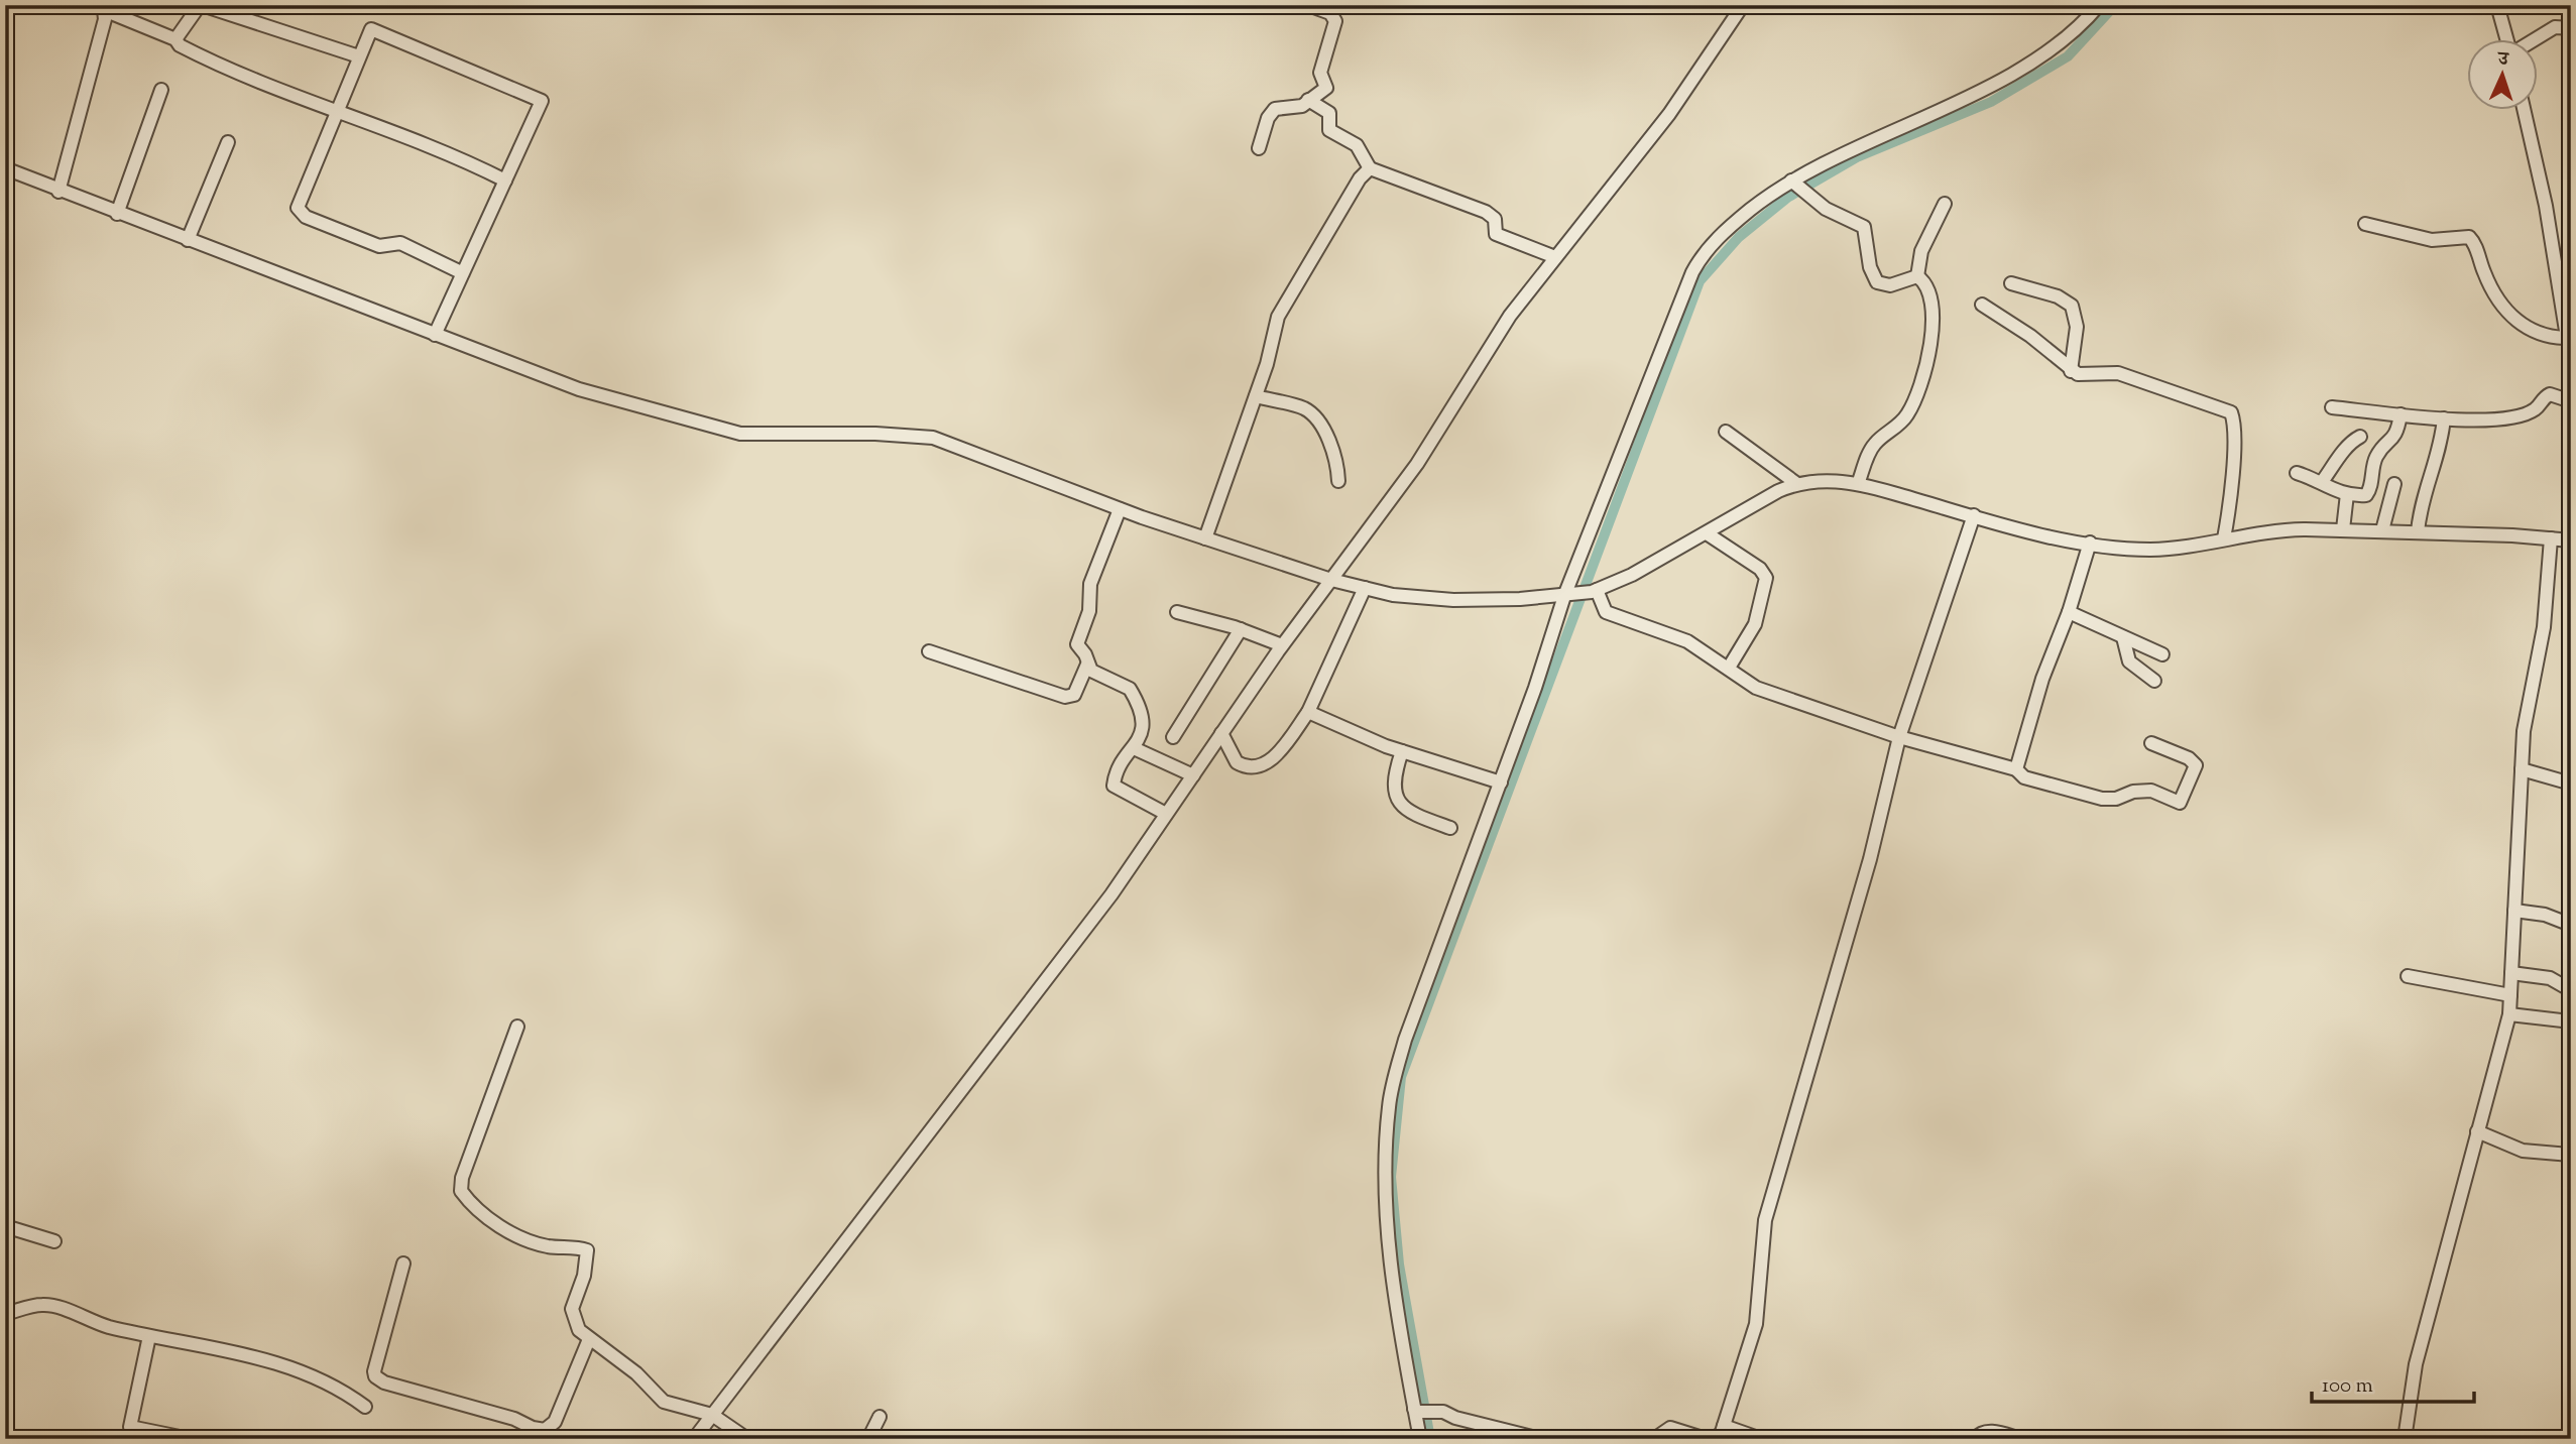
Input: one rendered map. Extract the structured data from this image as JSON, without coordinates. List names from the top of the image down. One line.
{"scale_bar":"100 m","north":"top"}
